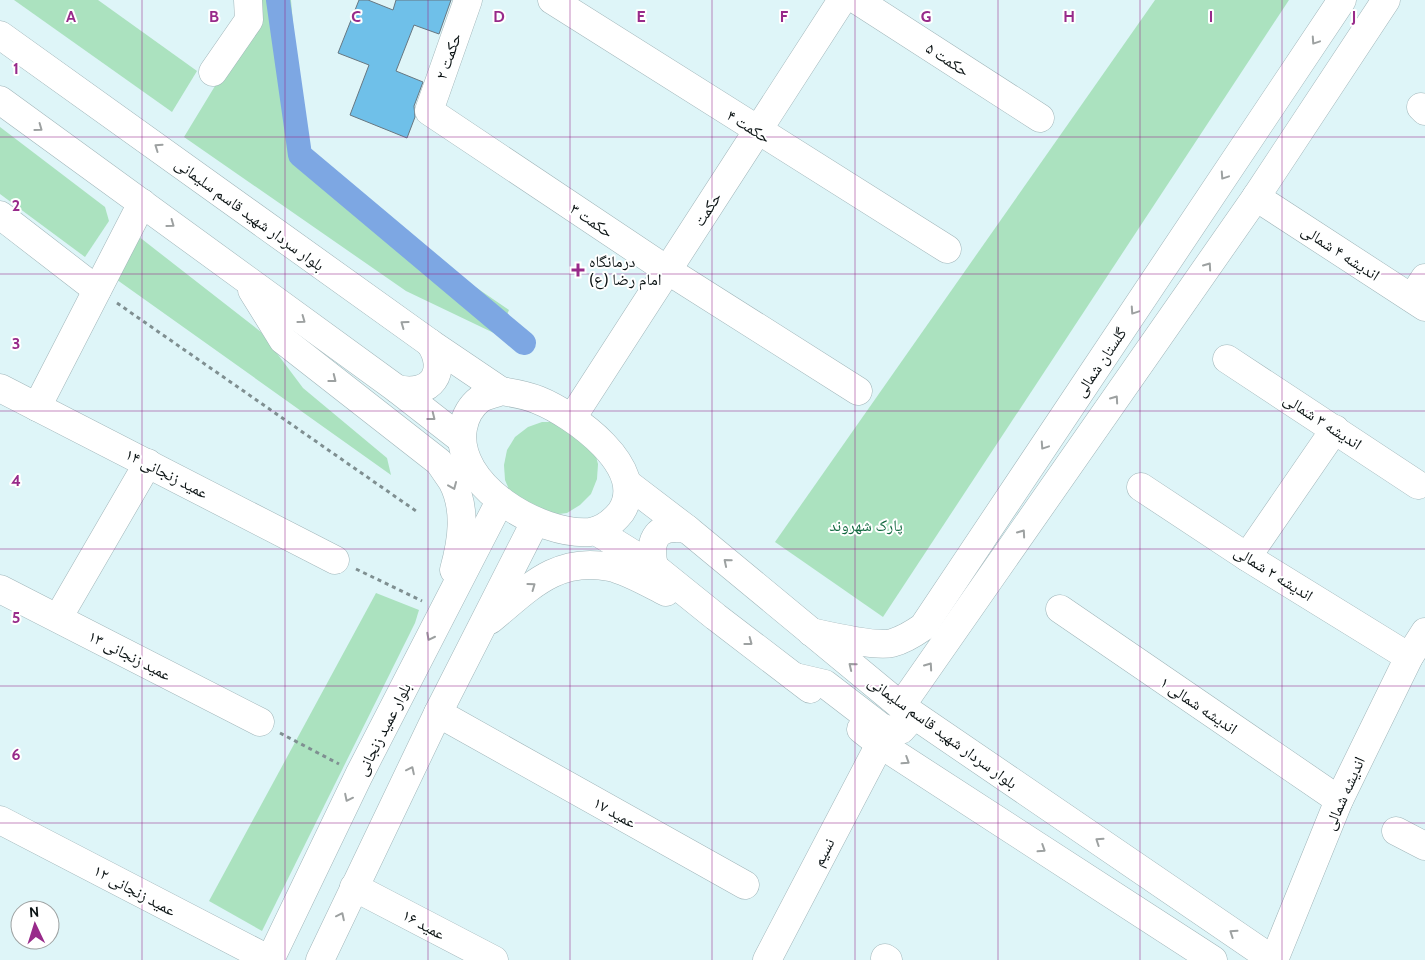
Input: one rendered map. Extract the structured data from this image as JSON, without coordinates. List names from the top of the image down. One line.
{"streets":{"main road":["حکمت ۲","حکمت ۵","حکمت ۴","حکمت","بلوار سردار شهید قاسم سلیمانی","حکمت ۳","اندیشه ۴ شمالی","گلستان شمالی","اندیشه ۳ شمالی","عمید زنجانی ۱۴","اندیشه ۲ شمالی","عمید زنجانی ۱۳","اندیشه شمالی ۱","بلوار عمید زنجانی","اندیشه شمالی","عمید ۱۷","نسیم","عمید زنجانی ۱۲","عمید ۱۶"]},"crossings":[["حکمت ۲","حکمت ۳"],["حکمت ۴","حکمت"],["حکمت","بلوار سردار شهید قاسم سلیمانی"],["حکمت","حکمت ۳"],["حکمت","بلوار عمید زنجانی"],["بلوار سردار شهید قاسم سلیمانی","گلستان شمالی"],["بلوار سردار شهید قاسم سلیمانی","بلوار عمید زنجانی"],["بلوار سردار شهید قاسم سلیمانی","اندیشه شمالی"],["اندیشه ۴ شمالی","گلستان شمالی"],["اندیشه ۲ شمالی","اندیشه شمالی"],["اندیشه شمالی ۱","اندیشه شمالی"],["بلوار عمید زنجانی","عمید زنجانی ۱۲"]],"parks":["پارک شهروند"],"places":{"health":["درمانگاه امام رضا (ع)"]},"north":"top","grid":{"columns":["A","B","C","D","E","F","G","H","I","J"],"rows":["1","2","3","4","5","6"]}}
